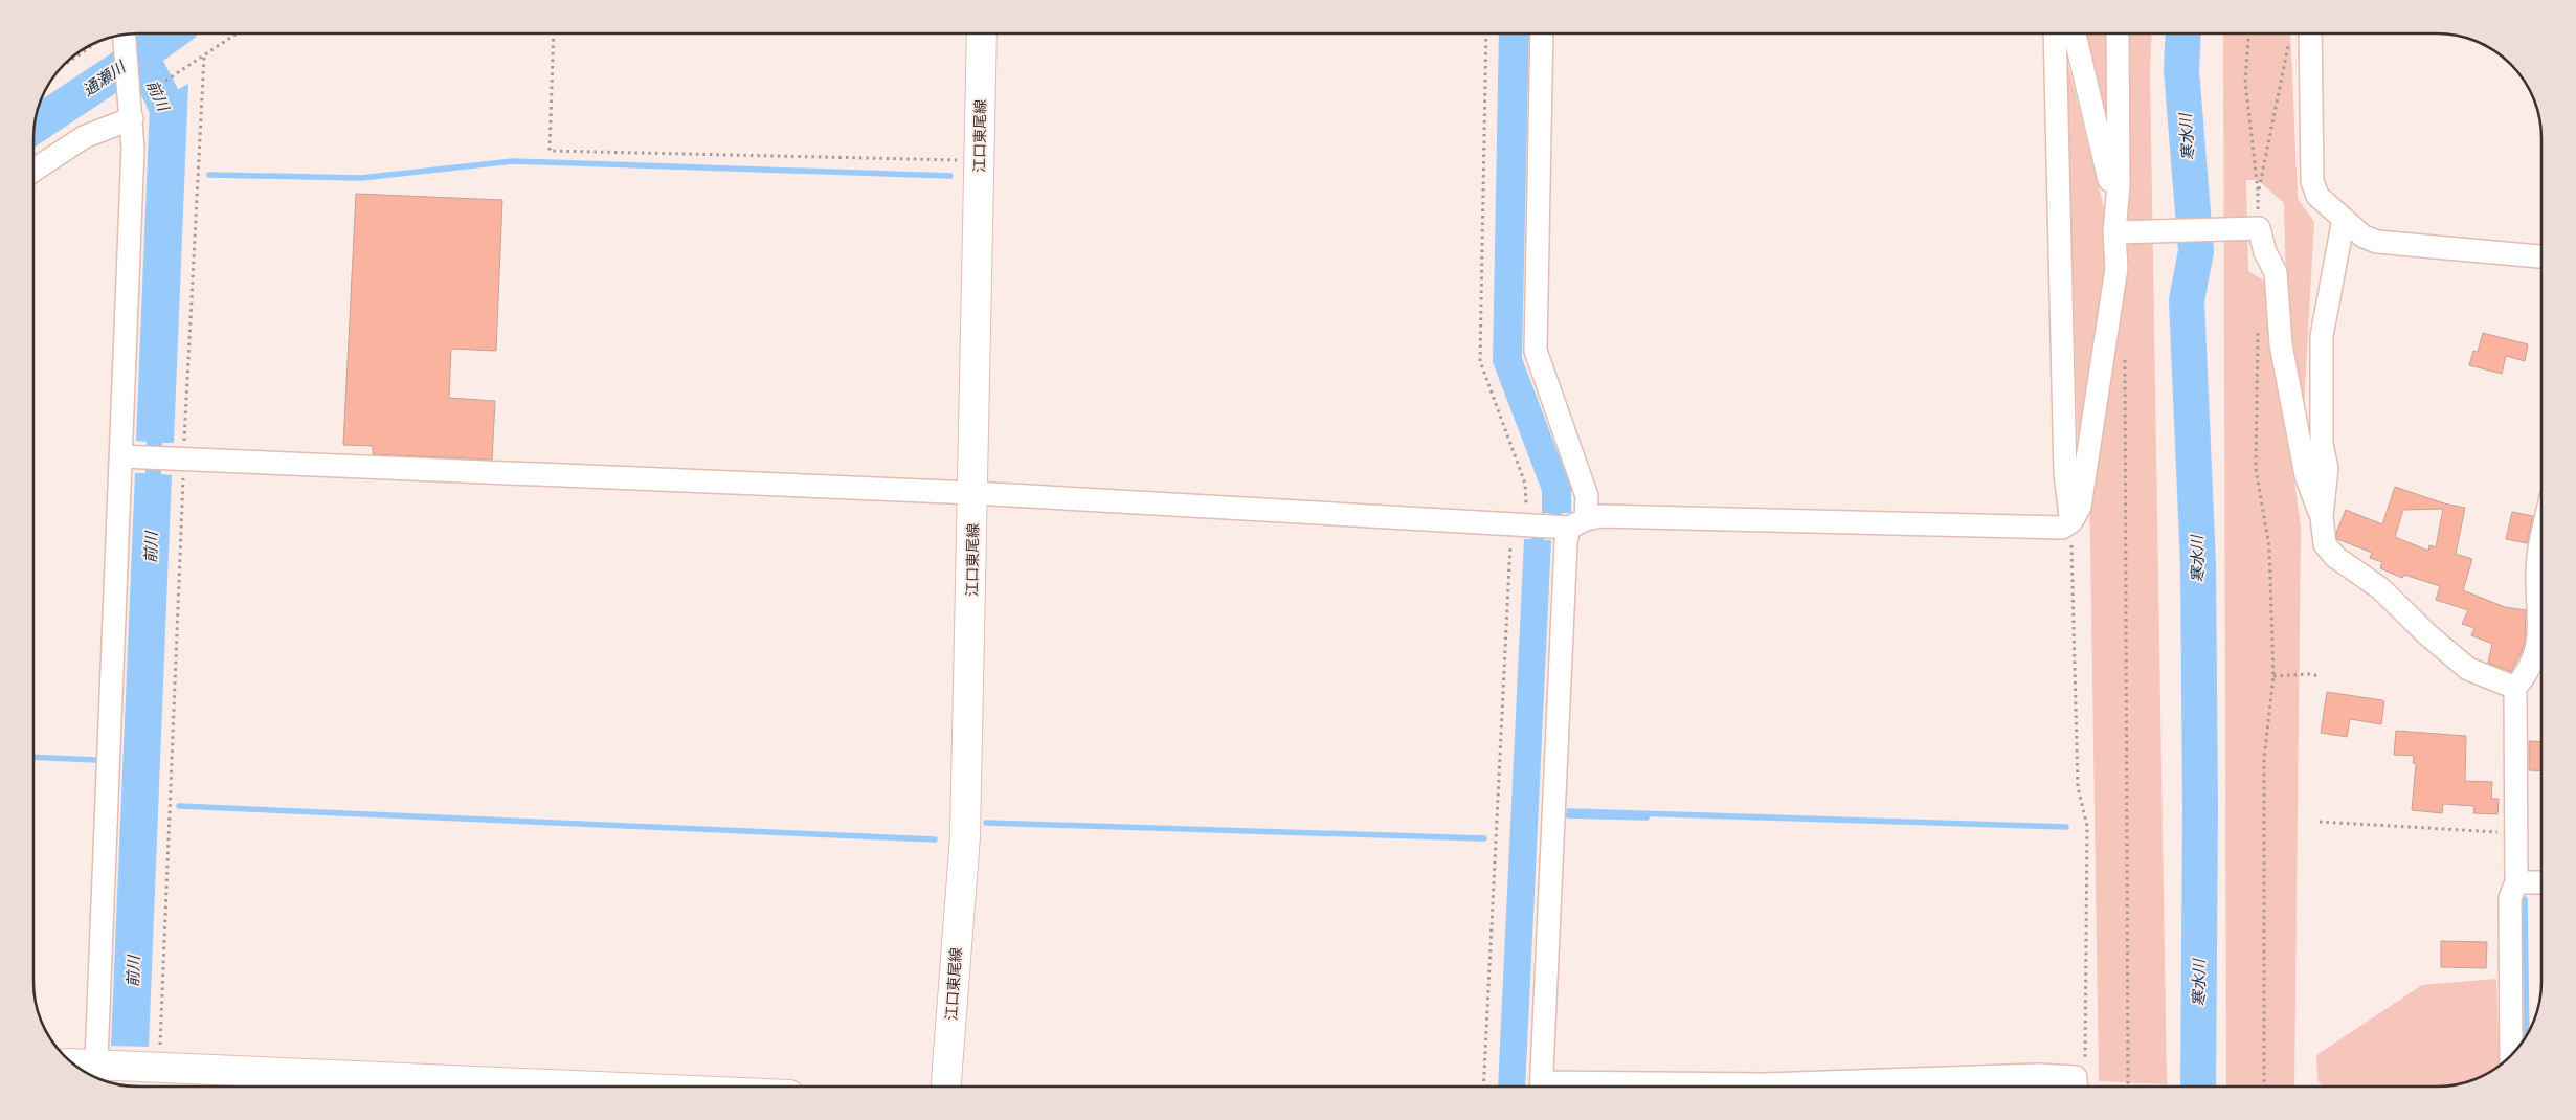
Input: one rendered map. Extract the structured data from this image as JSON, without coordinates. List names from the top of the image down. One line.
{"streets":{"main road":["江口東尾線"]},"water":["通瀬川","前川","寒水川"]}
